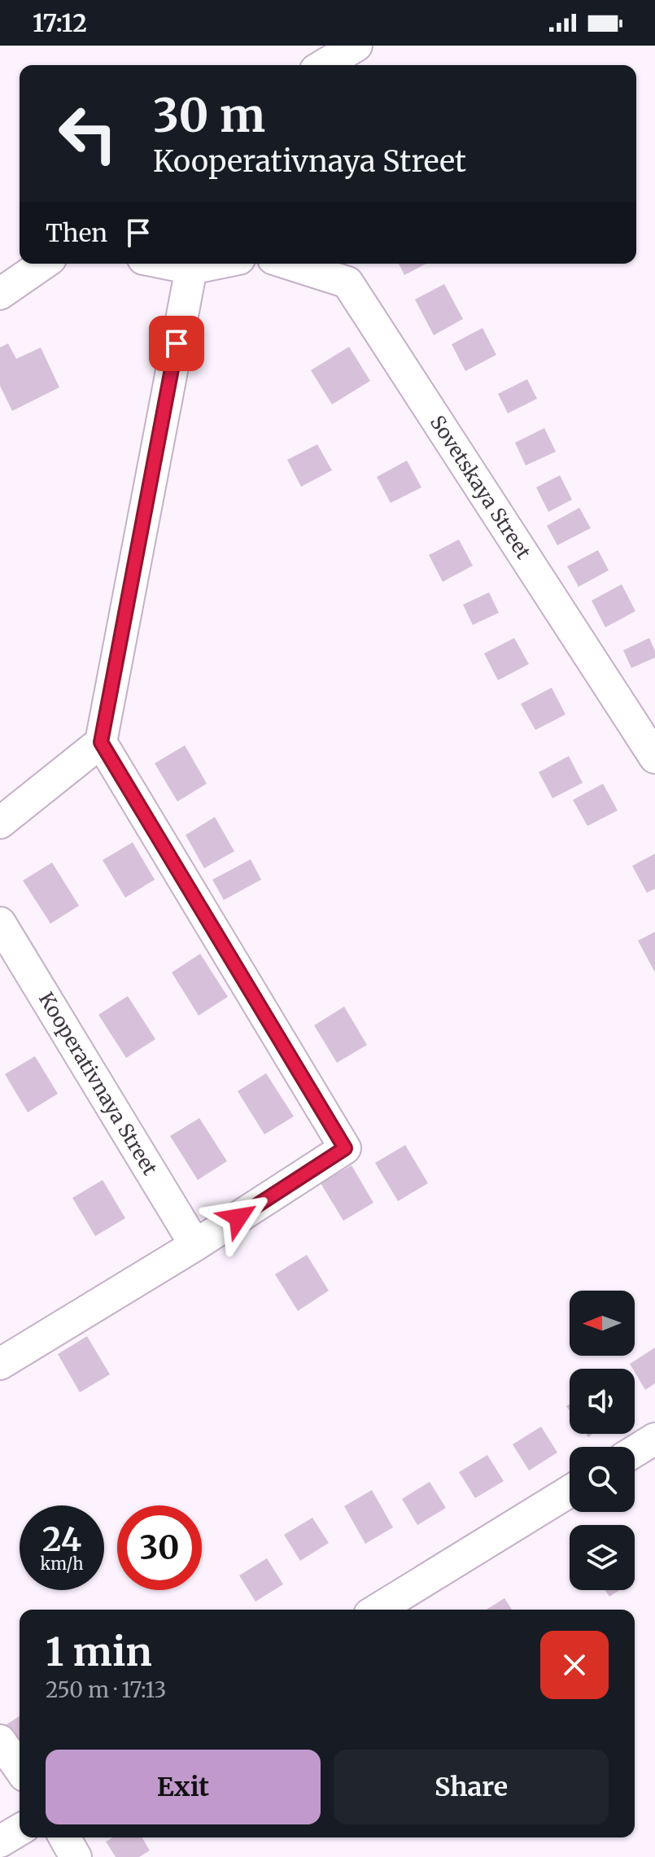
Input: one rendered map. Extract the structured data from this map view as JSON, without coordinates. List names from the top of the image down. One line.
{"streets":{"street":["Sovetskaya Street","Kooperativnaya Street"]},"north":"left","page":{"status":"17:12","turn":["30 m","Kooperativnaya Street"],"then":"Then","speed":"24 km/h","limit":"30","heading":["1 min","250 m · 17:13"],"buttons":["Exit","Share"]}}
